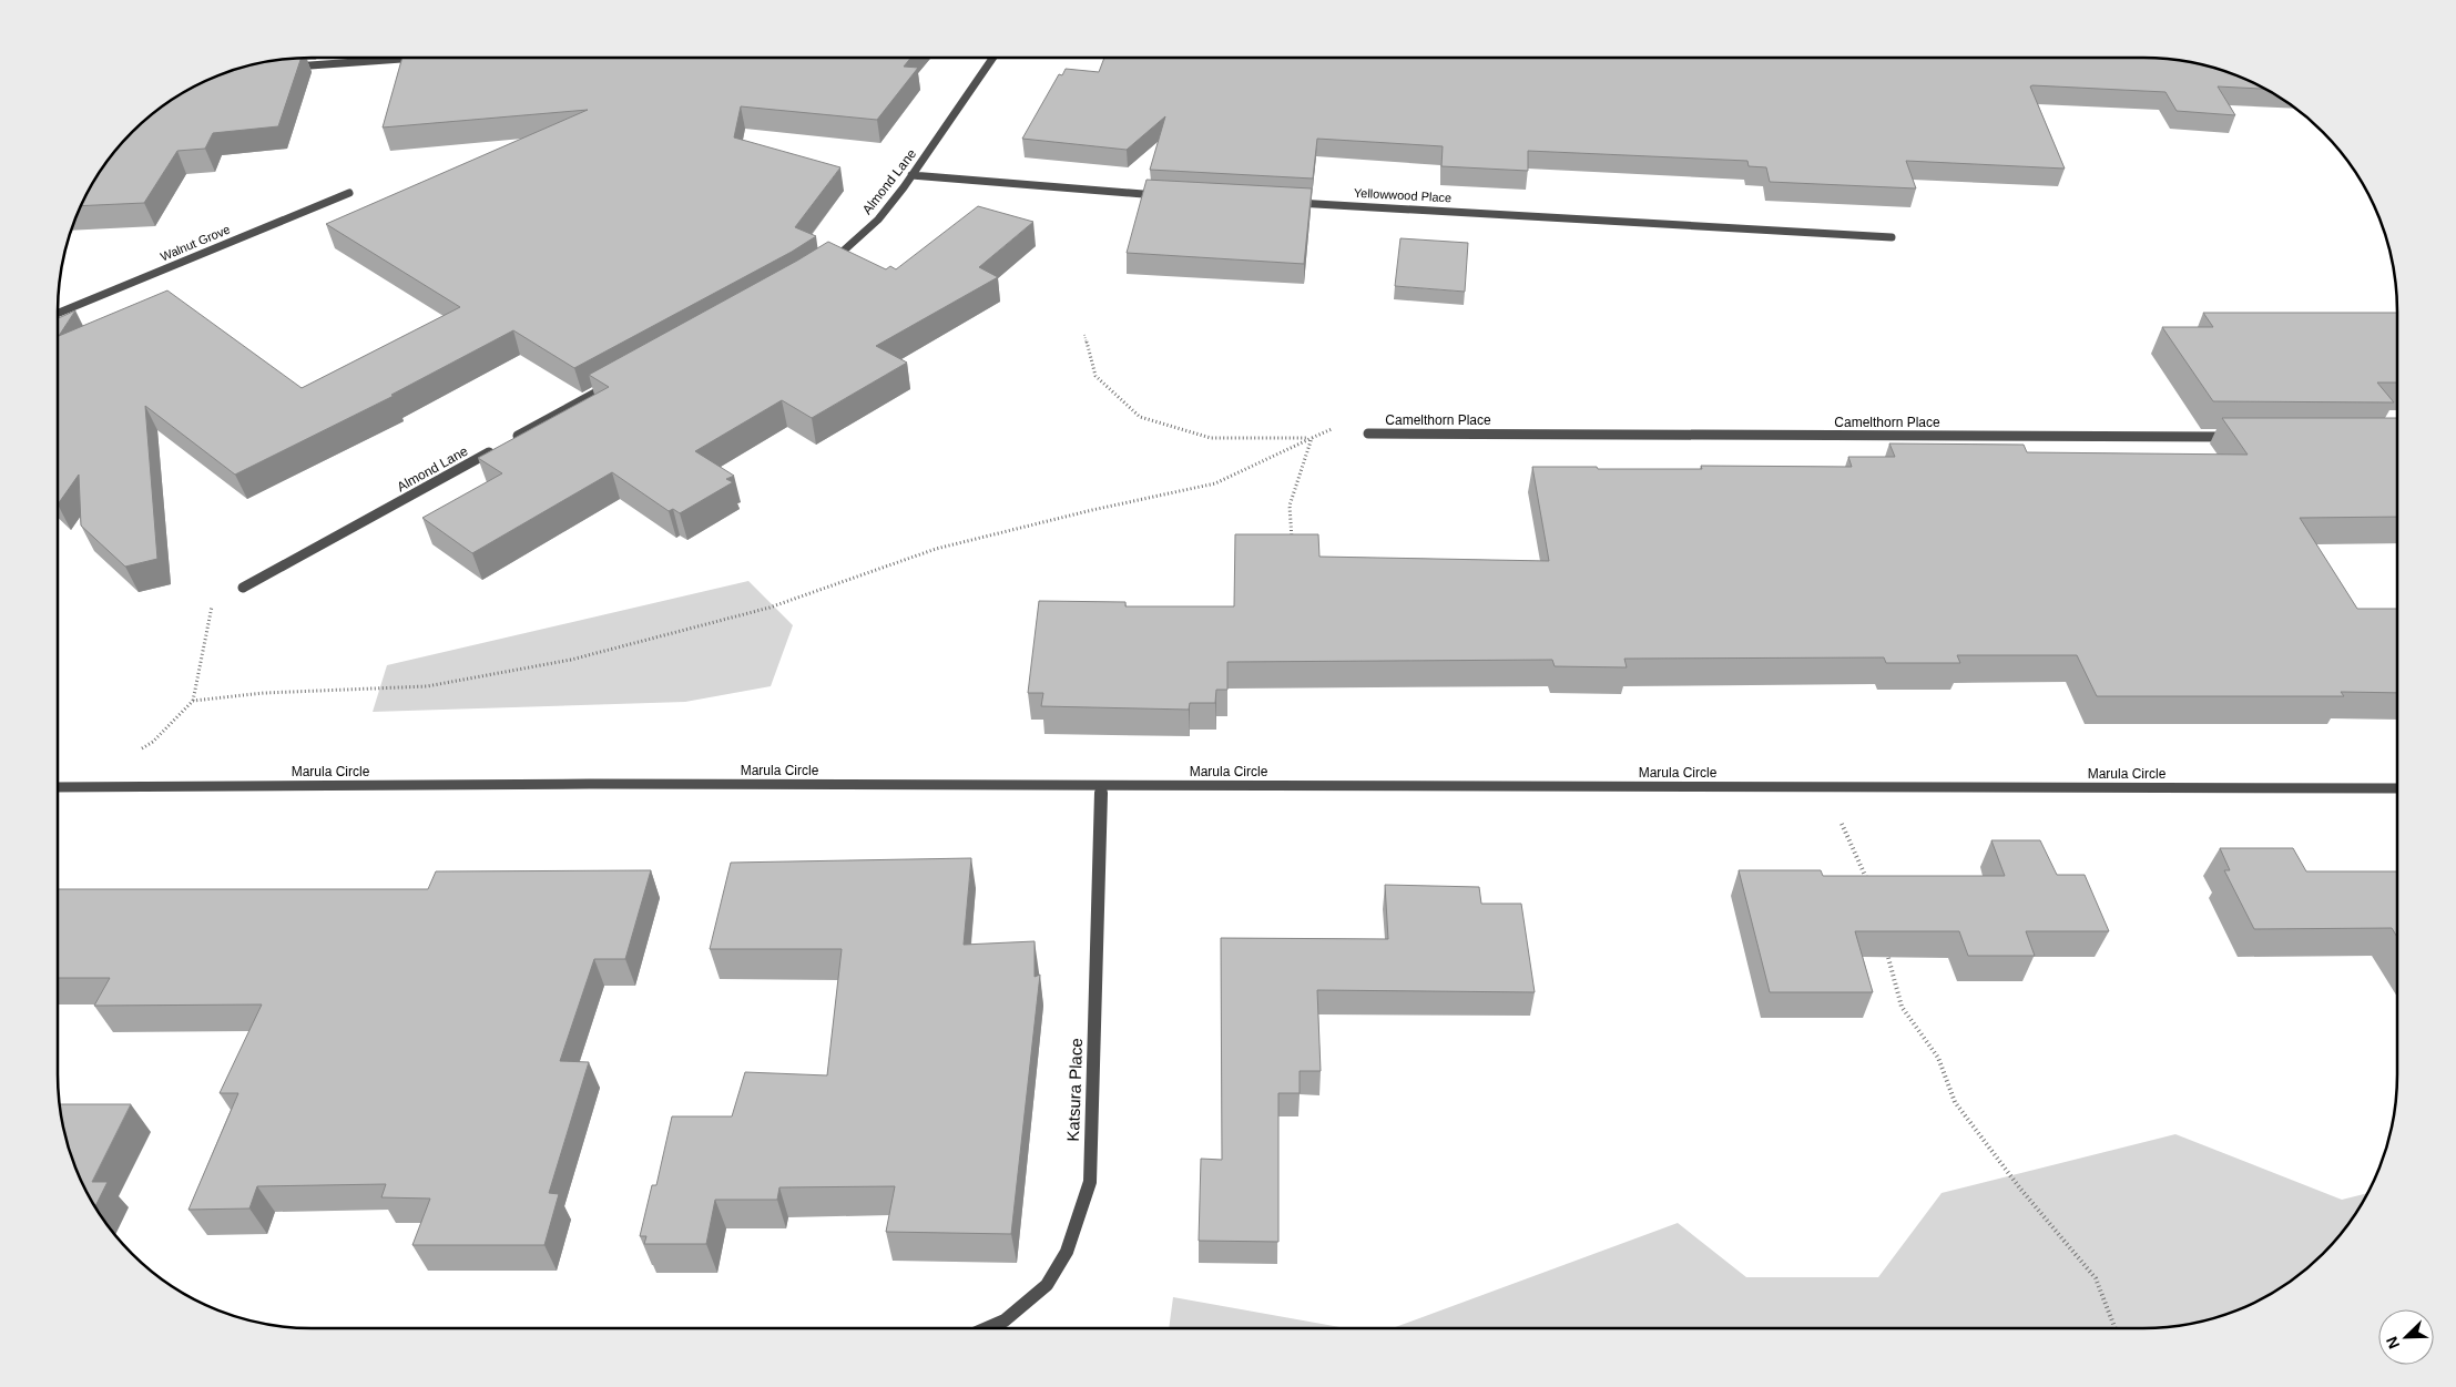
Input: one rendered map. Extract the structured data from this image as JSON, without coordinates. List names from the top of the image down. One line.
{"streets":{"street":["Almond Lane","Yellowwood Place","Walnut Grove","Camelthorn Place","Marula Circle","Katsura Place"]},"crossings":[["Marula Circle","Katsura Place"]],"north":"bottom left"}
